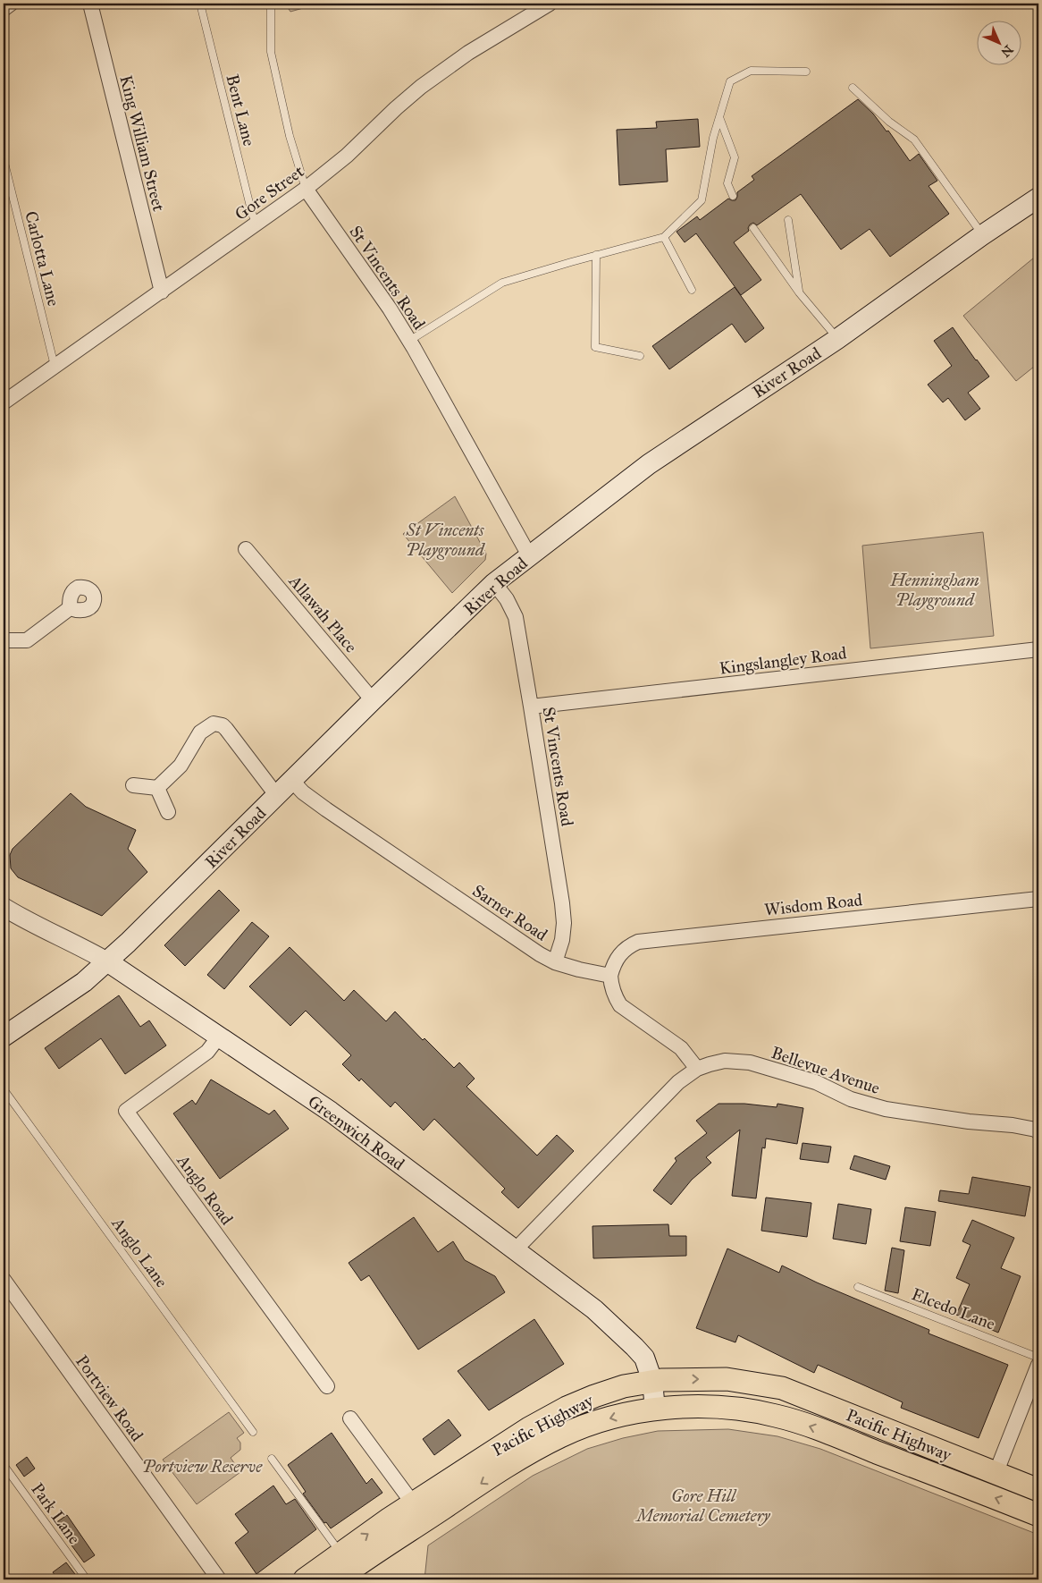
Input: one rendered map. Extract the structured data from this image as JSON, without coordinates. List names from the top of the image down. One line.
{"streets":{"main road":["River Road","Greenwich Road","Pacific Highway"],"street":["King William Street","Gore Street","St Vincents Road","Allawah Place","Kingslangley Road","Wisdom Road","Sarner Road","Bellevue Avenue","Anglo Road","Portview Road"],"lane":["Bent Lane","Carlotta Lane","Anglo Lane","Elcedo Lane","Park Lane"]},"crossings":[["Bent Lane","Gore Street"],["King William Street","Gore Street"],["Gore Street","Carlotta Lane"],["Gore Street","St Vincents Road"],["St Vincents Road","River Road"],["St Vincents Road","Kingslangley Road"],["St Vincents Road","Sarner Road"],["River Road","Allawah Place"],["River Road","Sarner Road"],["River Road","Greenwich Road"],["Wisdom Road","Sarner Road"],["Bellevue Avenue","Greenwich Road"],["Greenwich Road","Anglo Road"],["Greenwich Road","Pacific Highway"]],"parks":["St Vincents Playground","Henningham Playground","Portview Reserve","Gore Hill Memorial Cemetery"],"north":"bottom right"}
